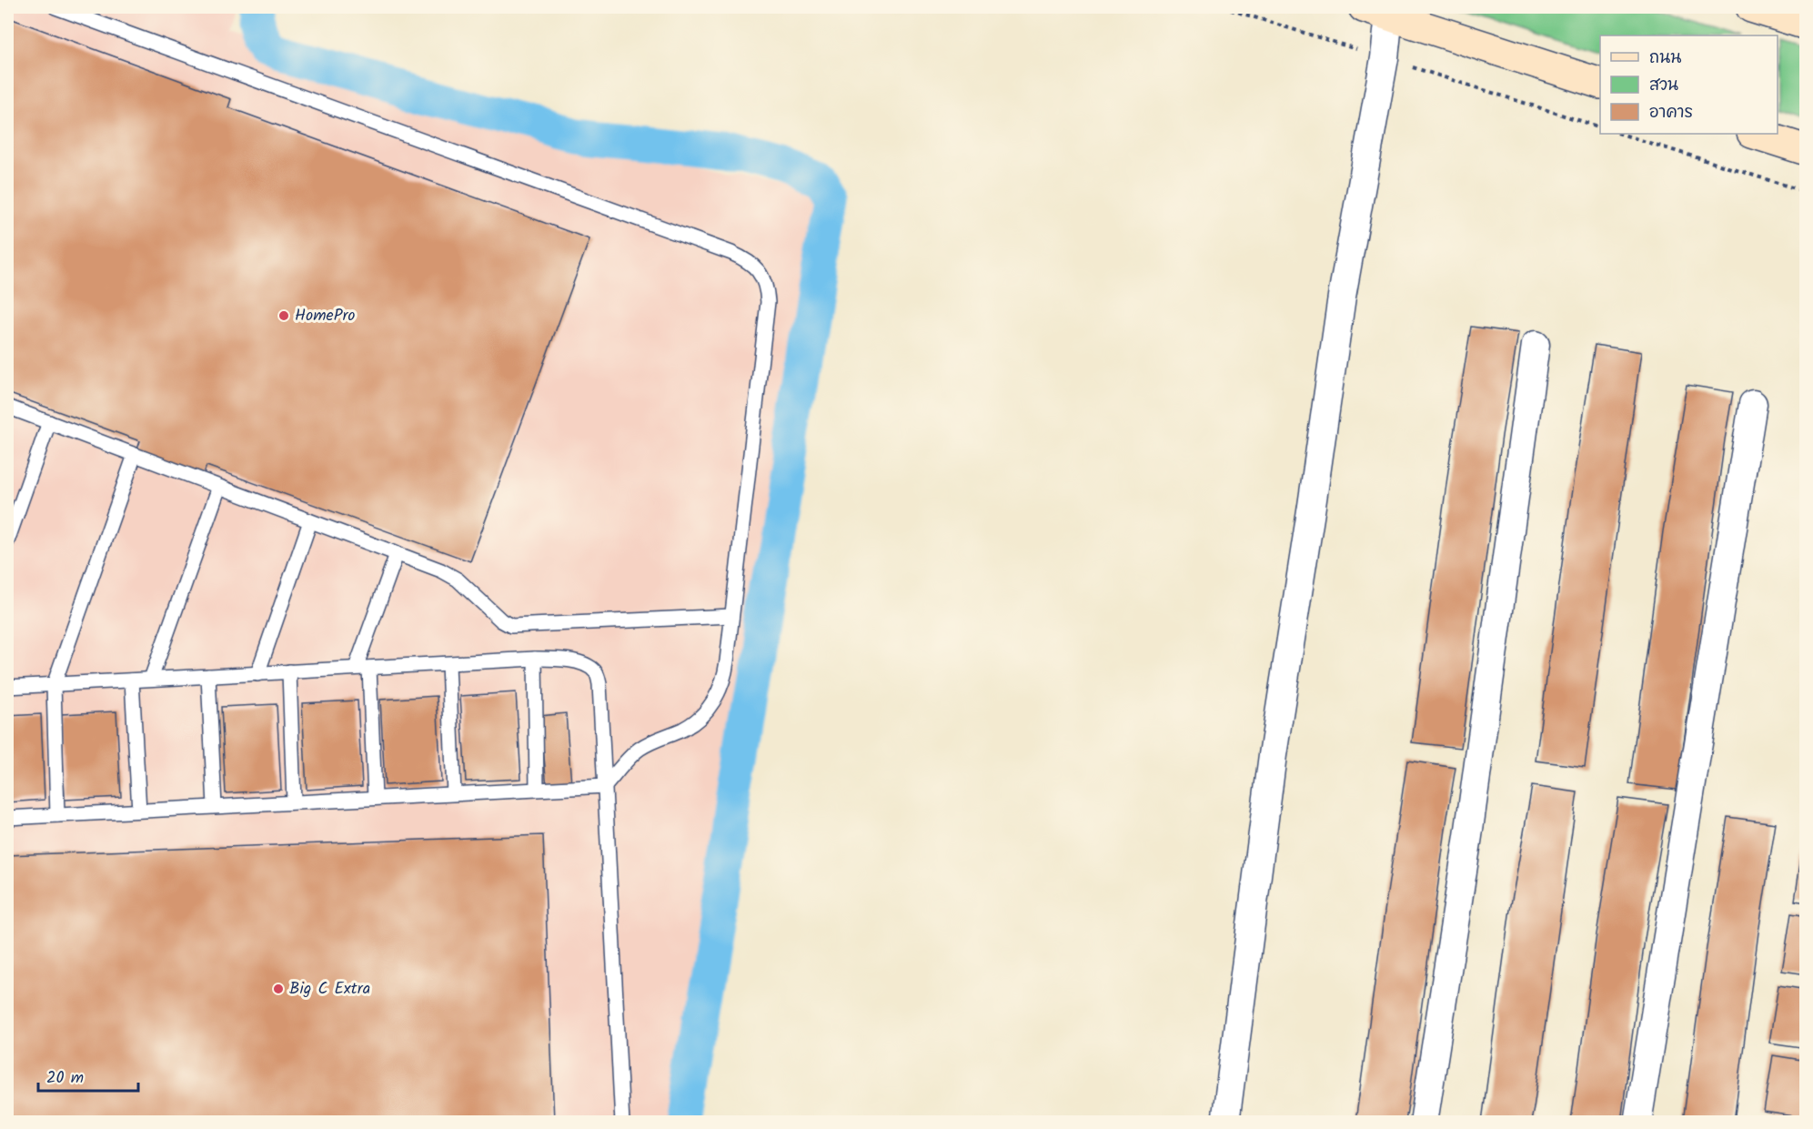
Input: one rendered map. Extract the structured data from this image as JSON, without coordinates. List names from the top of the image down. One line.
{"places":["HomePro","Big C Extra"],"legend":["ถนน","สวน","อาคาร"],"scale_bar":"20 m"}
